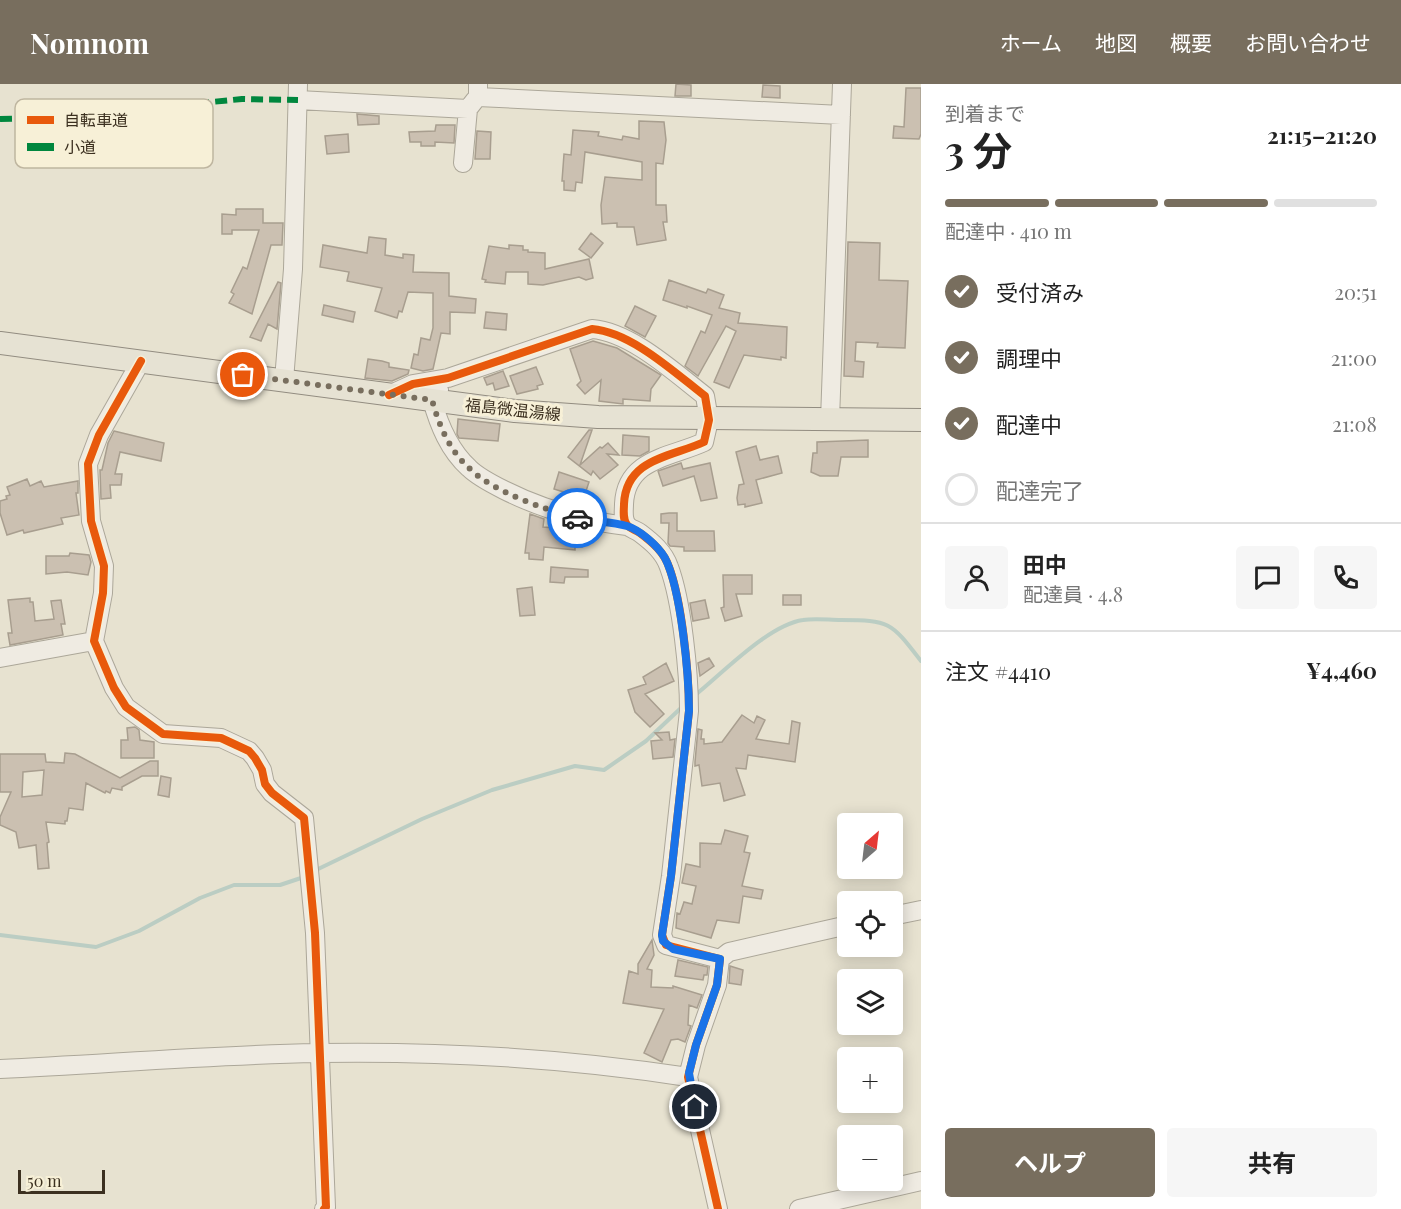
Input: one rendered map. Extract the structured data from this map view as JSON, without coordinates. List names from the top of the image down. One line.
{"streets":{"main road":["福島微温湯線"]},"legend":["自転車道","小道"],"scale_bar":"50 m","north":"top right","page":{"header":"Nomnom","nav":["ホーム","地図","概要","お問い合わせ"],"heading":["3 分","到着まで","21:15–21:20"],"panel":["田中","配達員 · 4.8","注文 #4410","¥4,460"],"bar":"配達中 · 410 m","list":[["受付済み","20:51"],["調理中","21:00"],["配達中","21:08"],"配達完了"],"map_buttons":["+","−"],"buttons":["ヘルプ","共有"],"scale":"50 m"}}
